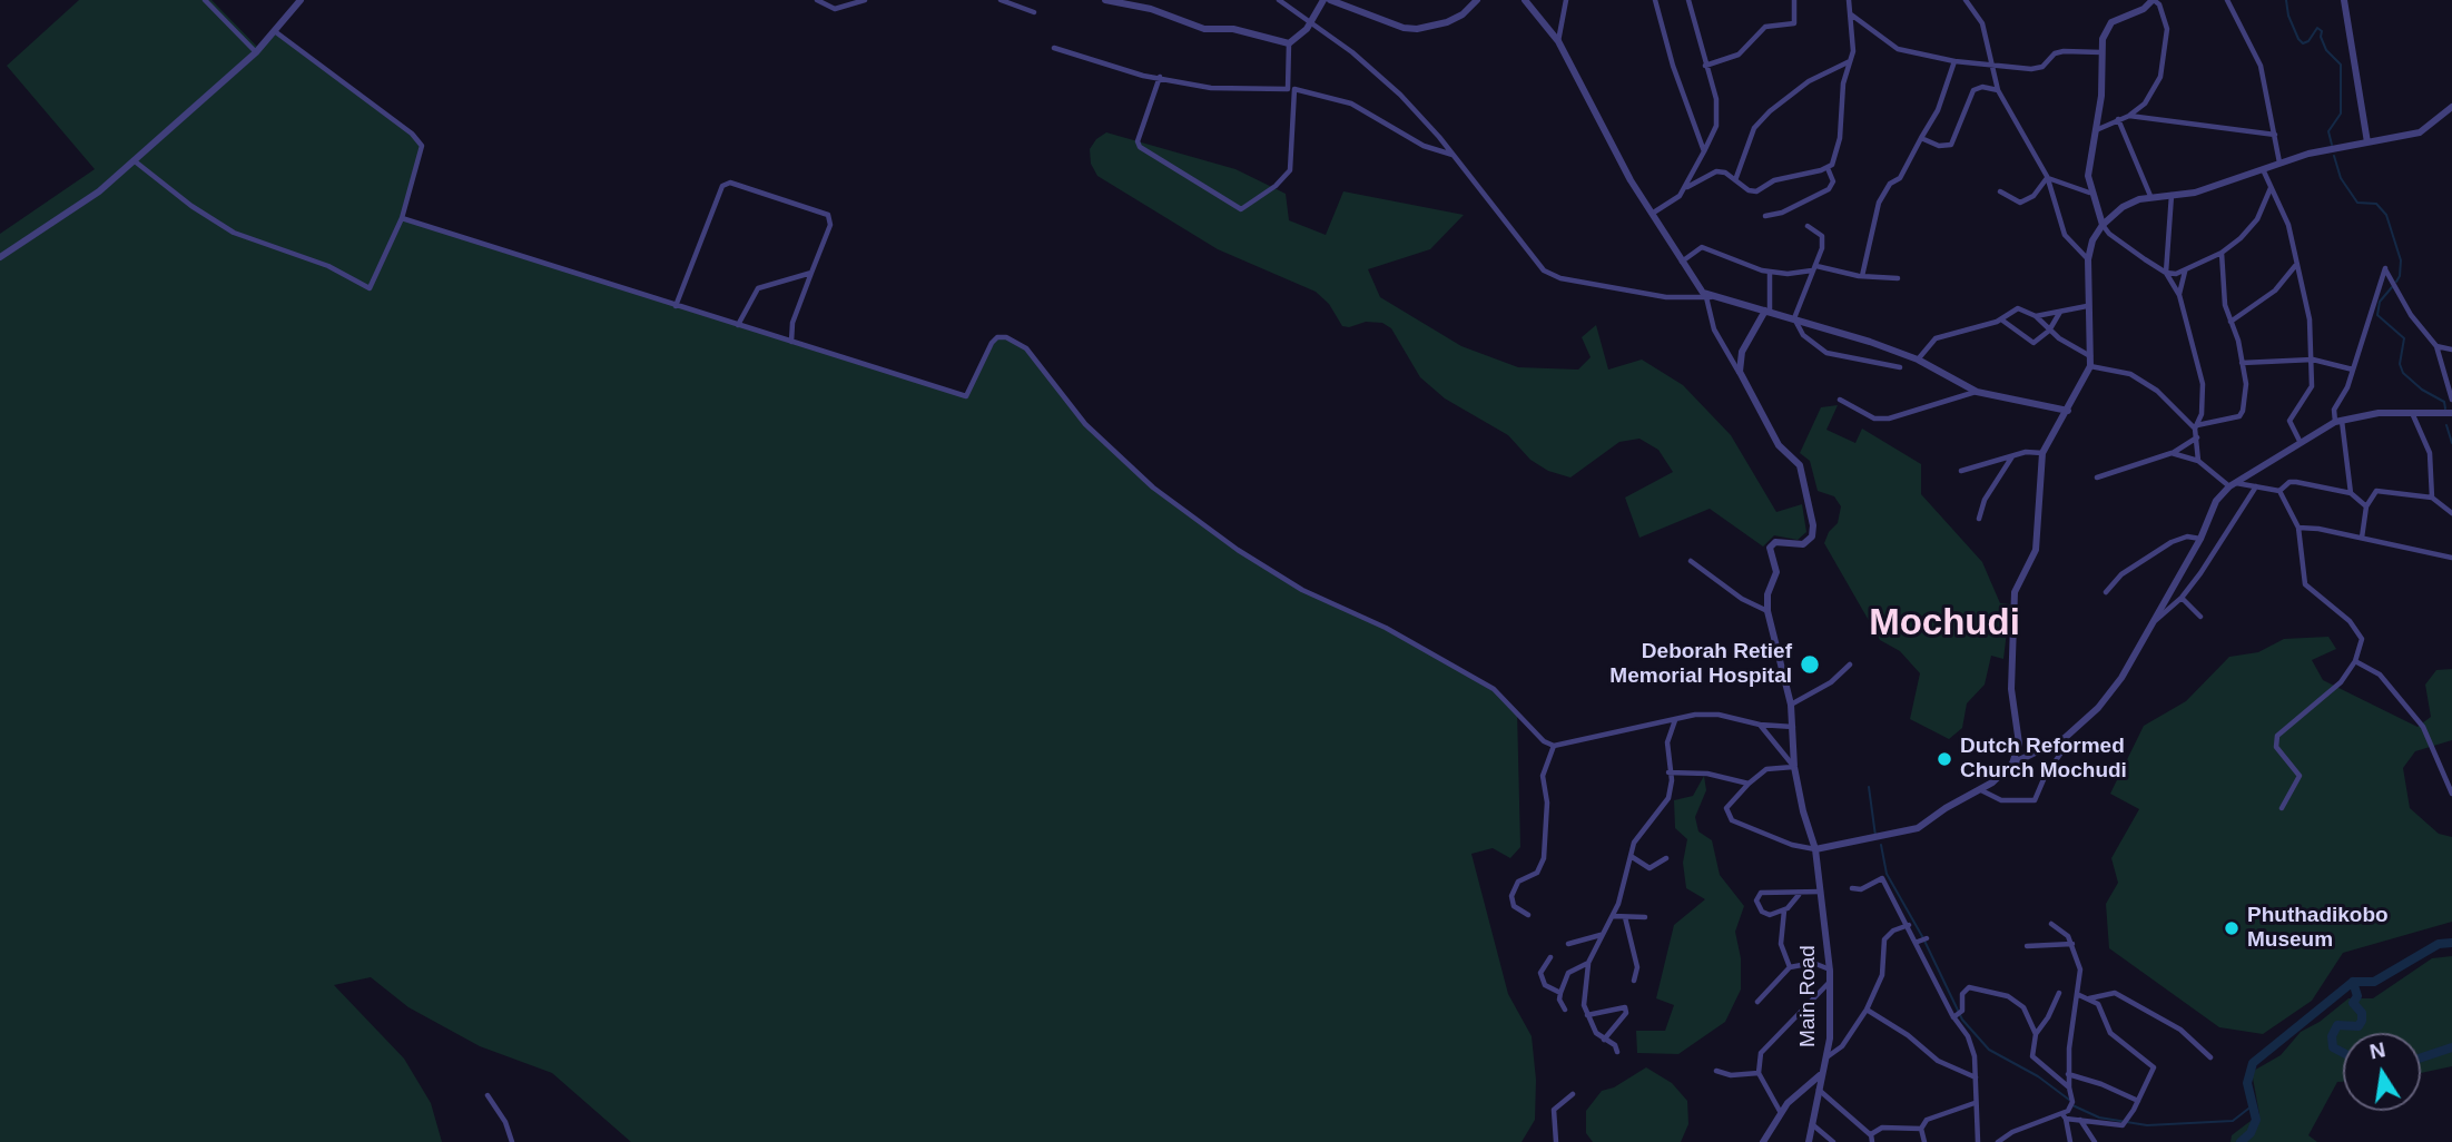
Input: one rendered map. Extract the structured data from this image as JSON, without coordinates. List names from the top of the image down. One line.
{"streets":{"street":["Main Road"]},"districts":["Mochudi"],"places":["Deborah Retief Memorial Hospital","Dutch Reformed Church Mochudi","Phuthadikobo Museum"],"north":"top"}
